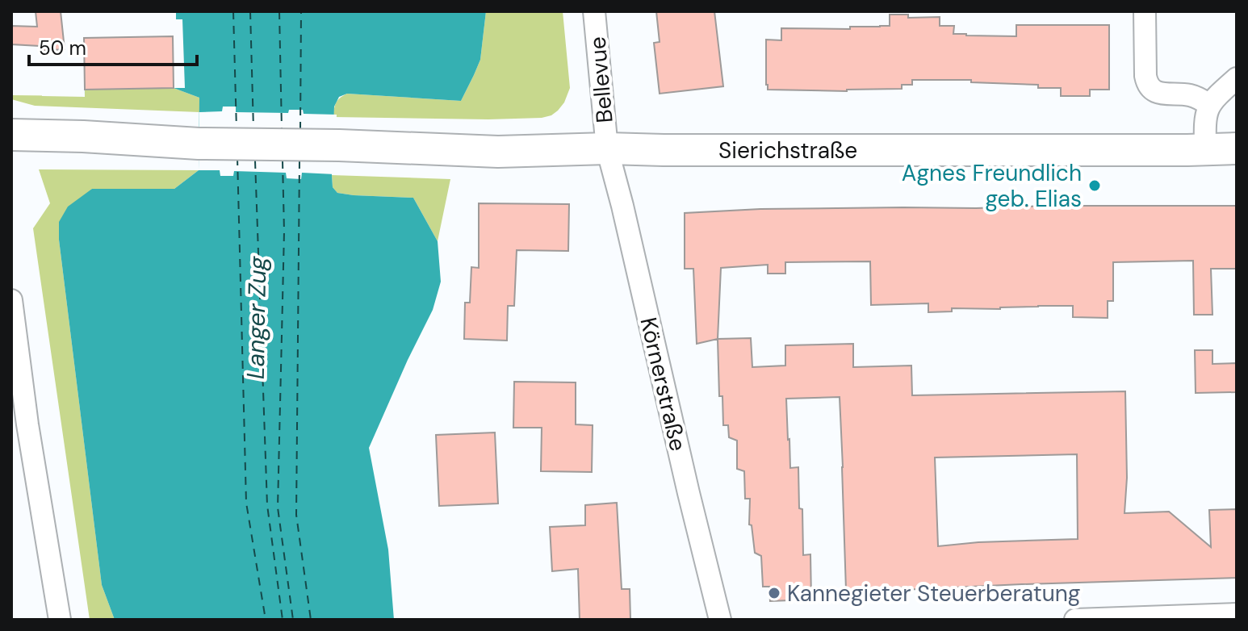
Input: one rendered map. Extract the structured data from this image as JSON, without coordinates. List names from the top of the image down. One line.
{"streets":{"main road":["Sierichstraße"],"street":["Bellevue","Körnerstraße"]},"crossings":[["Bellevue","Sierichstraße"],["Bellevue","Körnerstraße"],["Sierichstraße","Körnerstraße"]],"water":["Langer Zug"],"places":["Agnes Freundlich geb. Elias","Kannegieter Steuerberatung"],"scale_bar":"50 m"}
